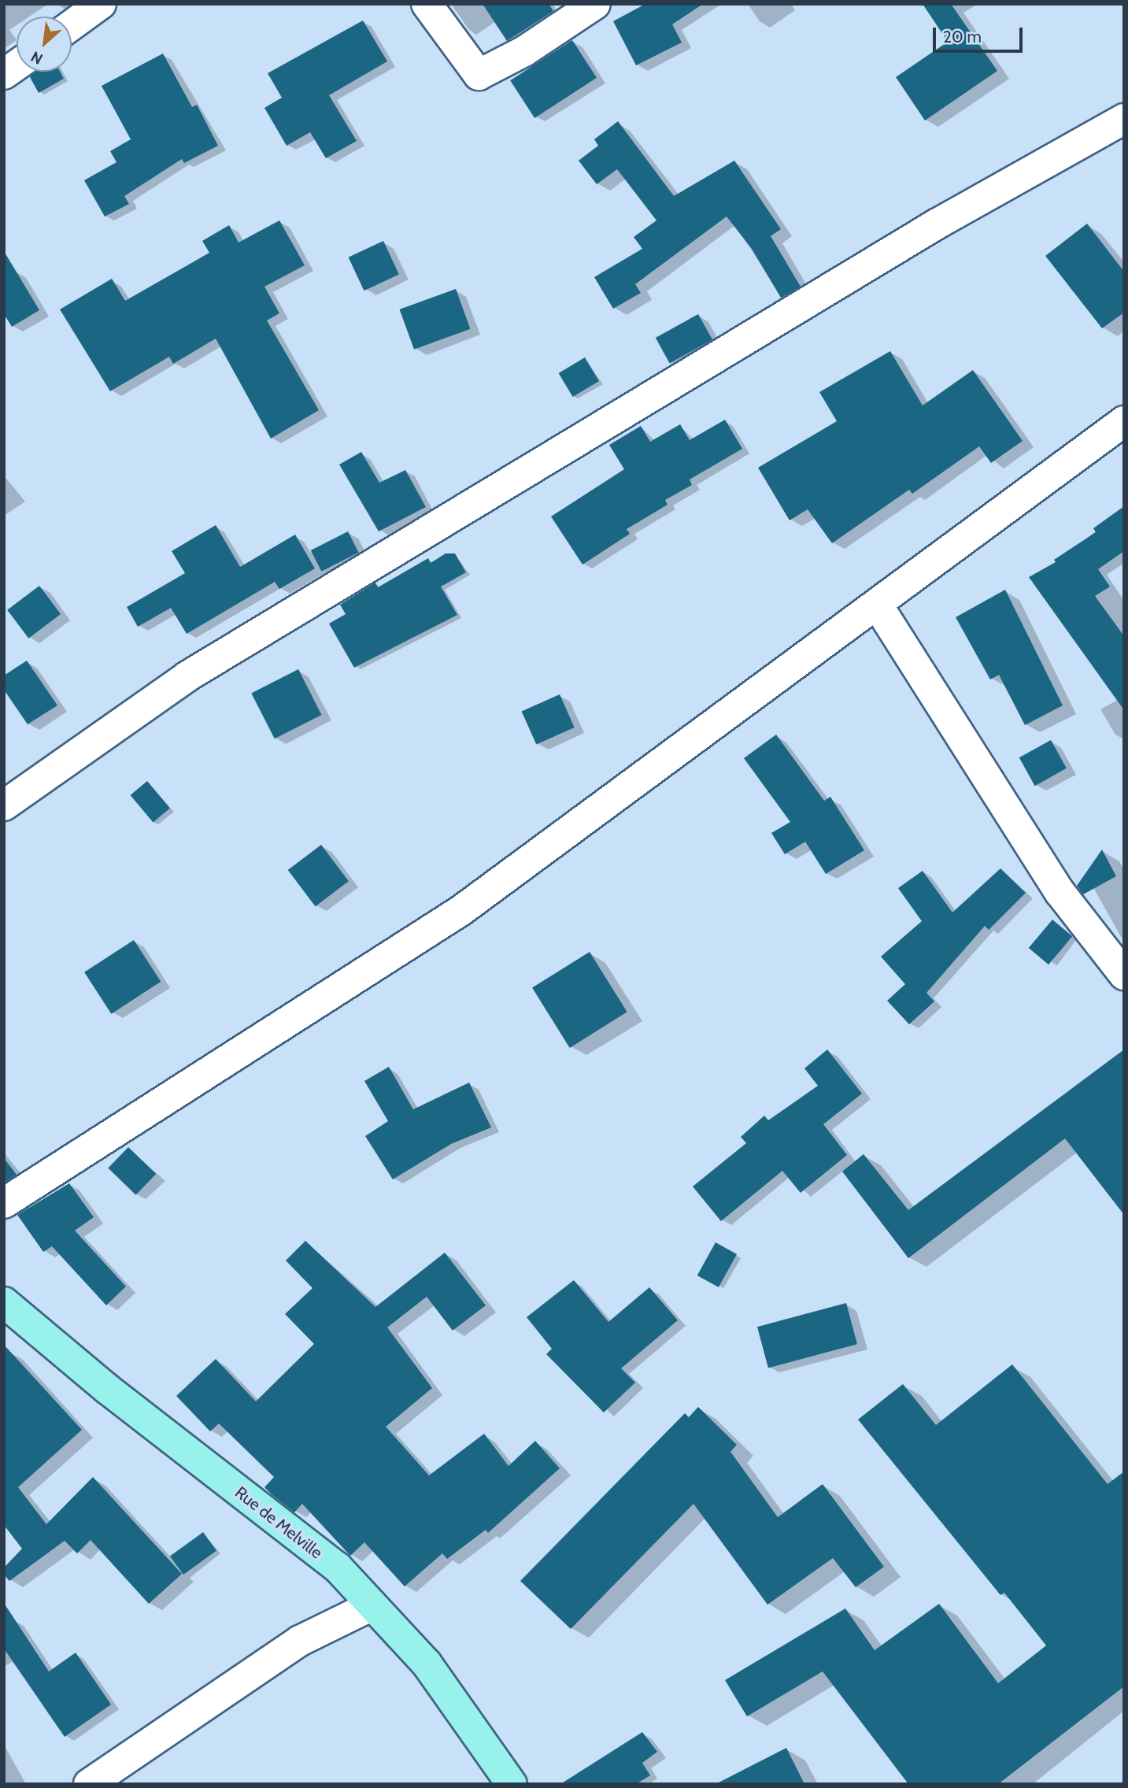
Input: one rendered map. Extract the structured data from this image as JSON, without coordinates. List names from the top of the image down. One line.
{"streets":{"main road":["Rue de Melville"]},"scale_bar":"20 m","north":"bottom left"}
